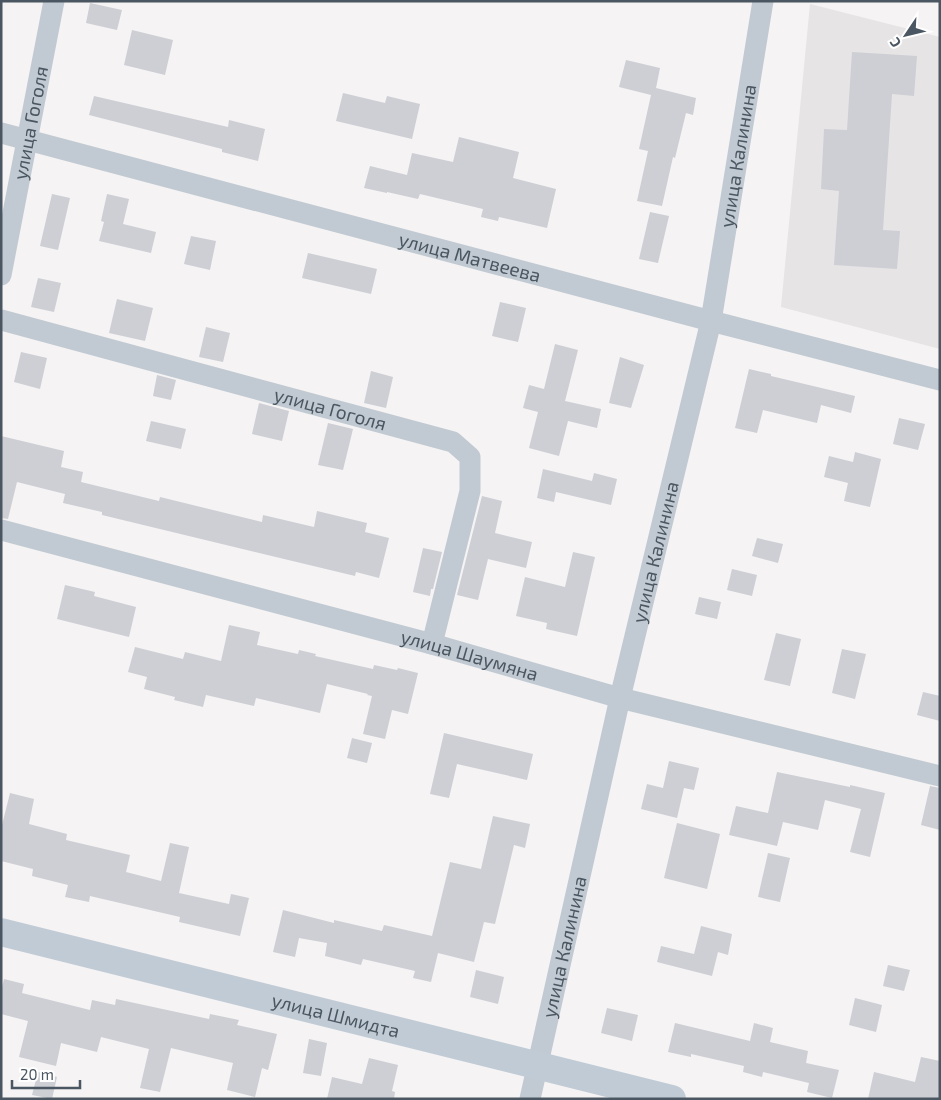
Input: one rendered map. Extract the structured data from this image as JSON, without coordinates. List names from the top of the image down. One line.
{"streets":{"street":["улица Гоголя","улица Калинина","улица Матвеева","улица Шаумяна","улица Шмидта"]},"crossings":[["улица Гоголя","улица Матвеева"],["улица Гоголя","улица Шаумяна"],["улица Калинина","улица Матвеева"],["улица Калинина","улица Шаумяна"],["улица Калинина","улица Шмидта"]],"scale_bar":"20 m","north":"bottom left"}
